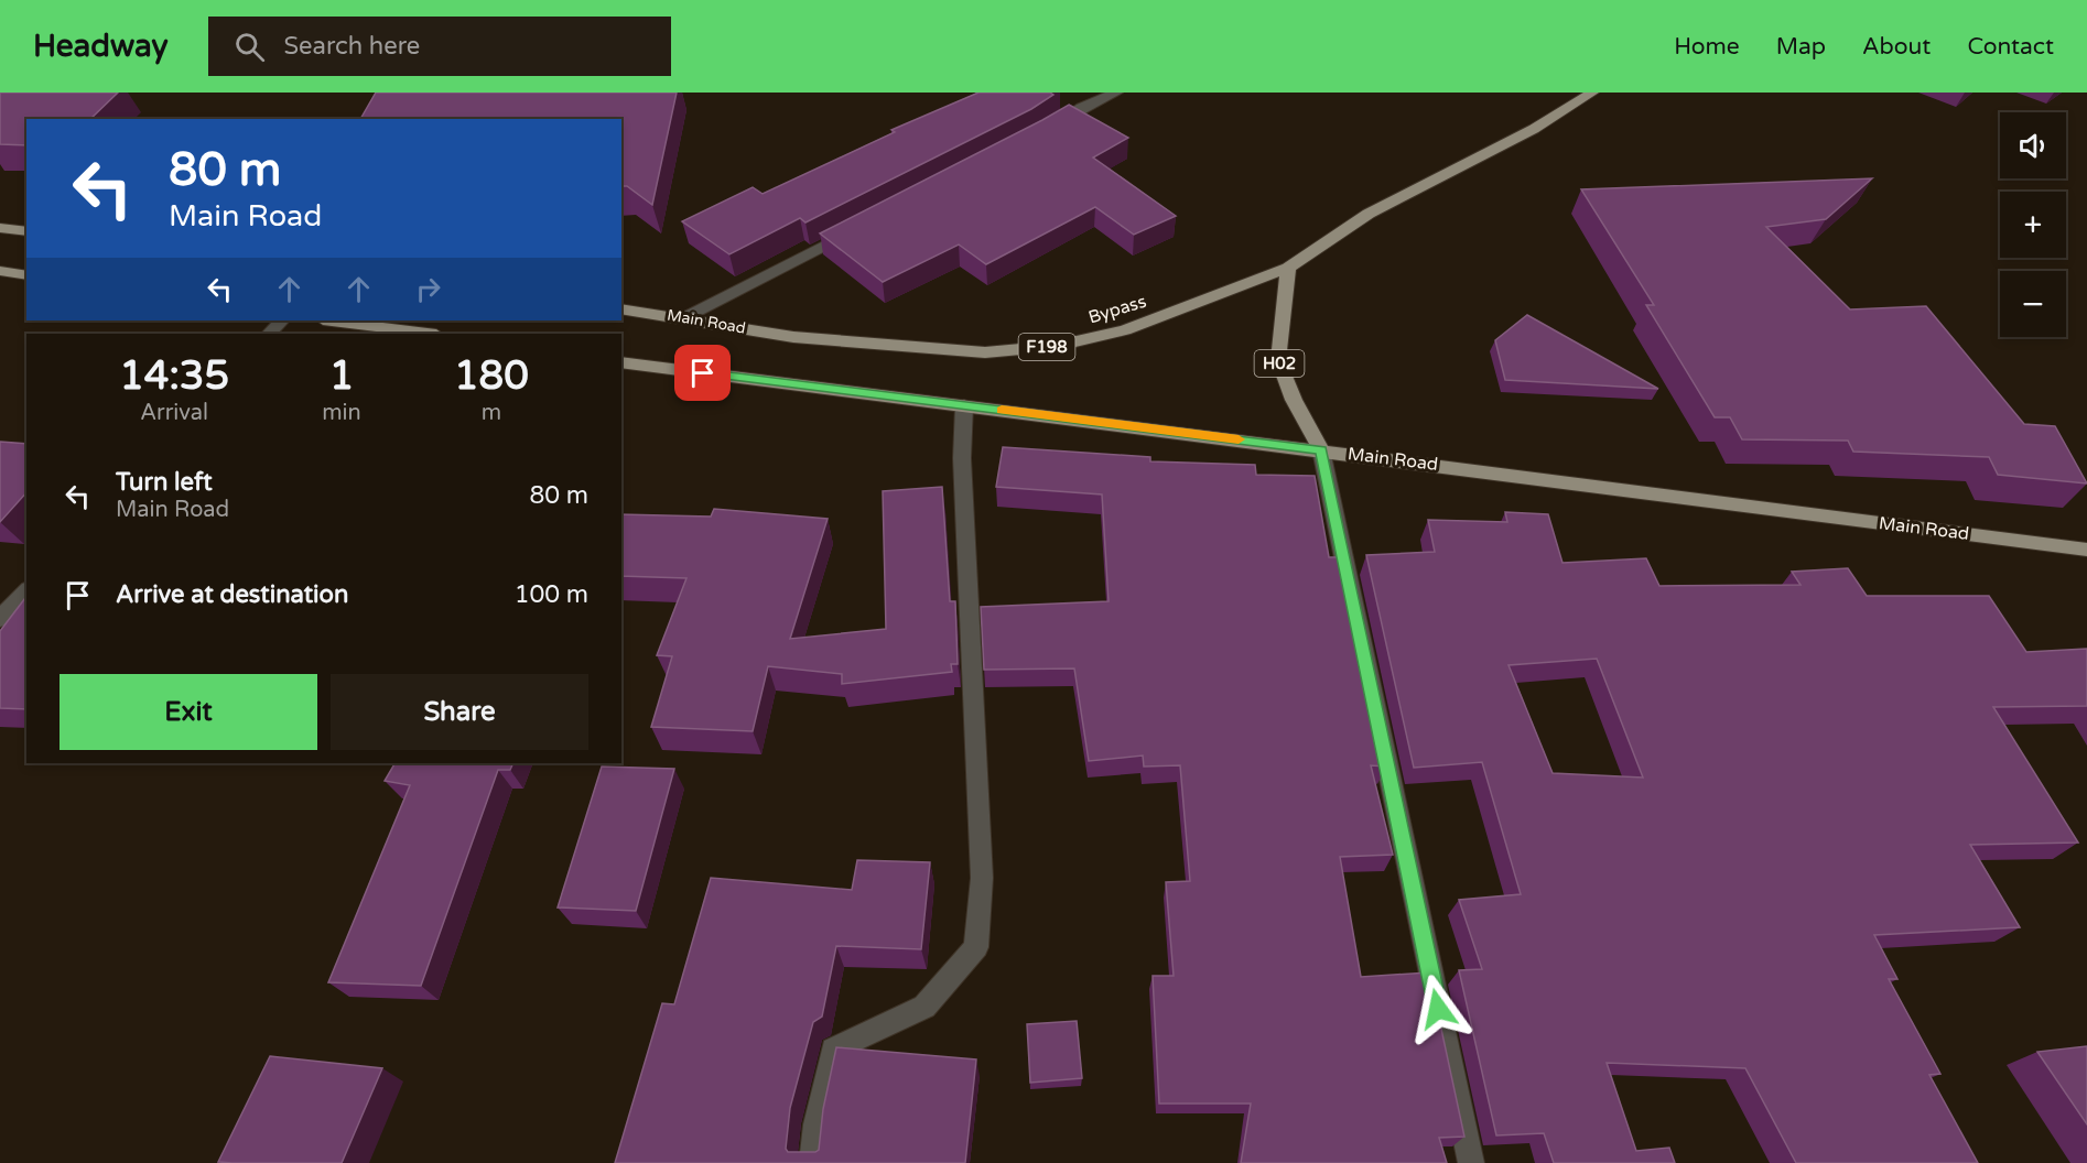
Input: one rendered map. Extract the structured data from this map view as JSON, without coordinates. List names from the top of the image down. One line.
{"streets":{"main road":["Bypass","Main Road","F198","H02"]},"crossings":[["Bypass","Main Road"],["Bypass","H02"],["Main Road","H02"]],"page":{"header":"Headway","search":"Search here","nav":["Home","Map","About","Contact"],"map_buttons":["+","−"],"turn":["80 m","Main Road"],"eta":["14:35","Arrival","1","min","180","m"],"list":[{"name":"Turn left","note":"Main Road","value":"80 m"},{"name":"Arrive at destination","value":"100 m"}],"buttons":["Exit","Share"]}}
